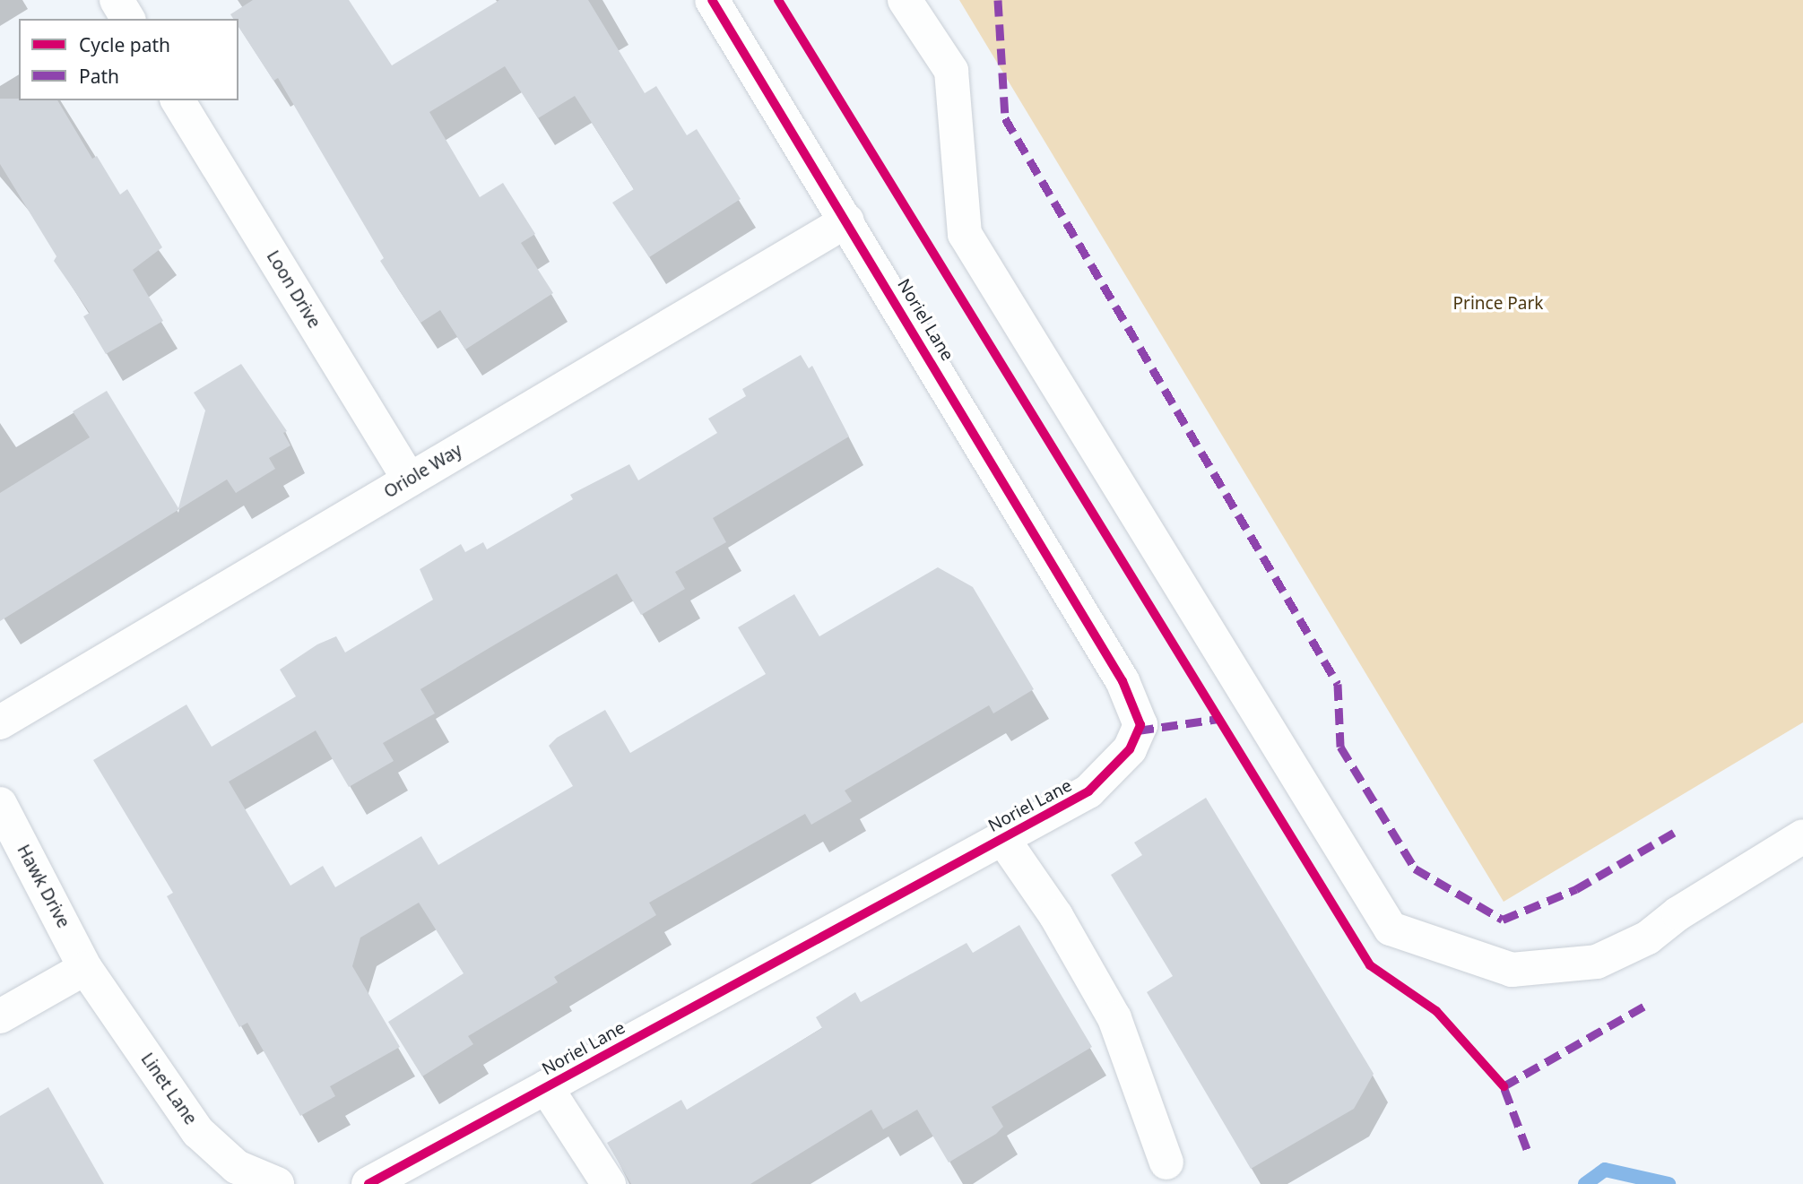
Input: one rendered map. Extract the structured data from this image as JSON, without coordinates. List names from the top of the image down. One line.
{"streets":{"street":["Loon Drive","Noriel Lane","Oriole Way","Hawk Drive","Linet Lane"]},"crossings":[["Loon Drive","Oriole Way"],["Noriel Lane","Oriole Way"],["Hawk Drive","Linet Lane"]],"parks":["Prince Park"],"legend":["Cycle path","Path"]}
